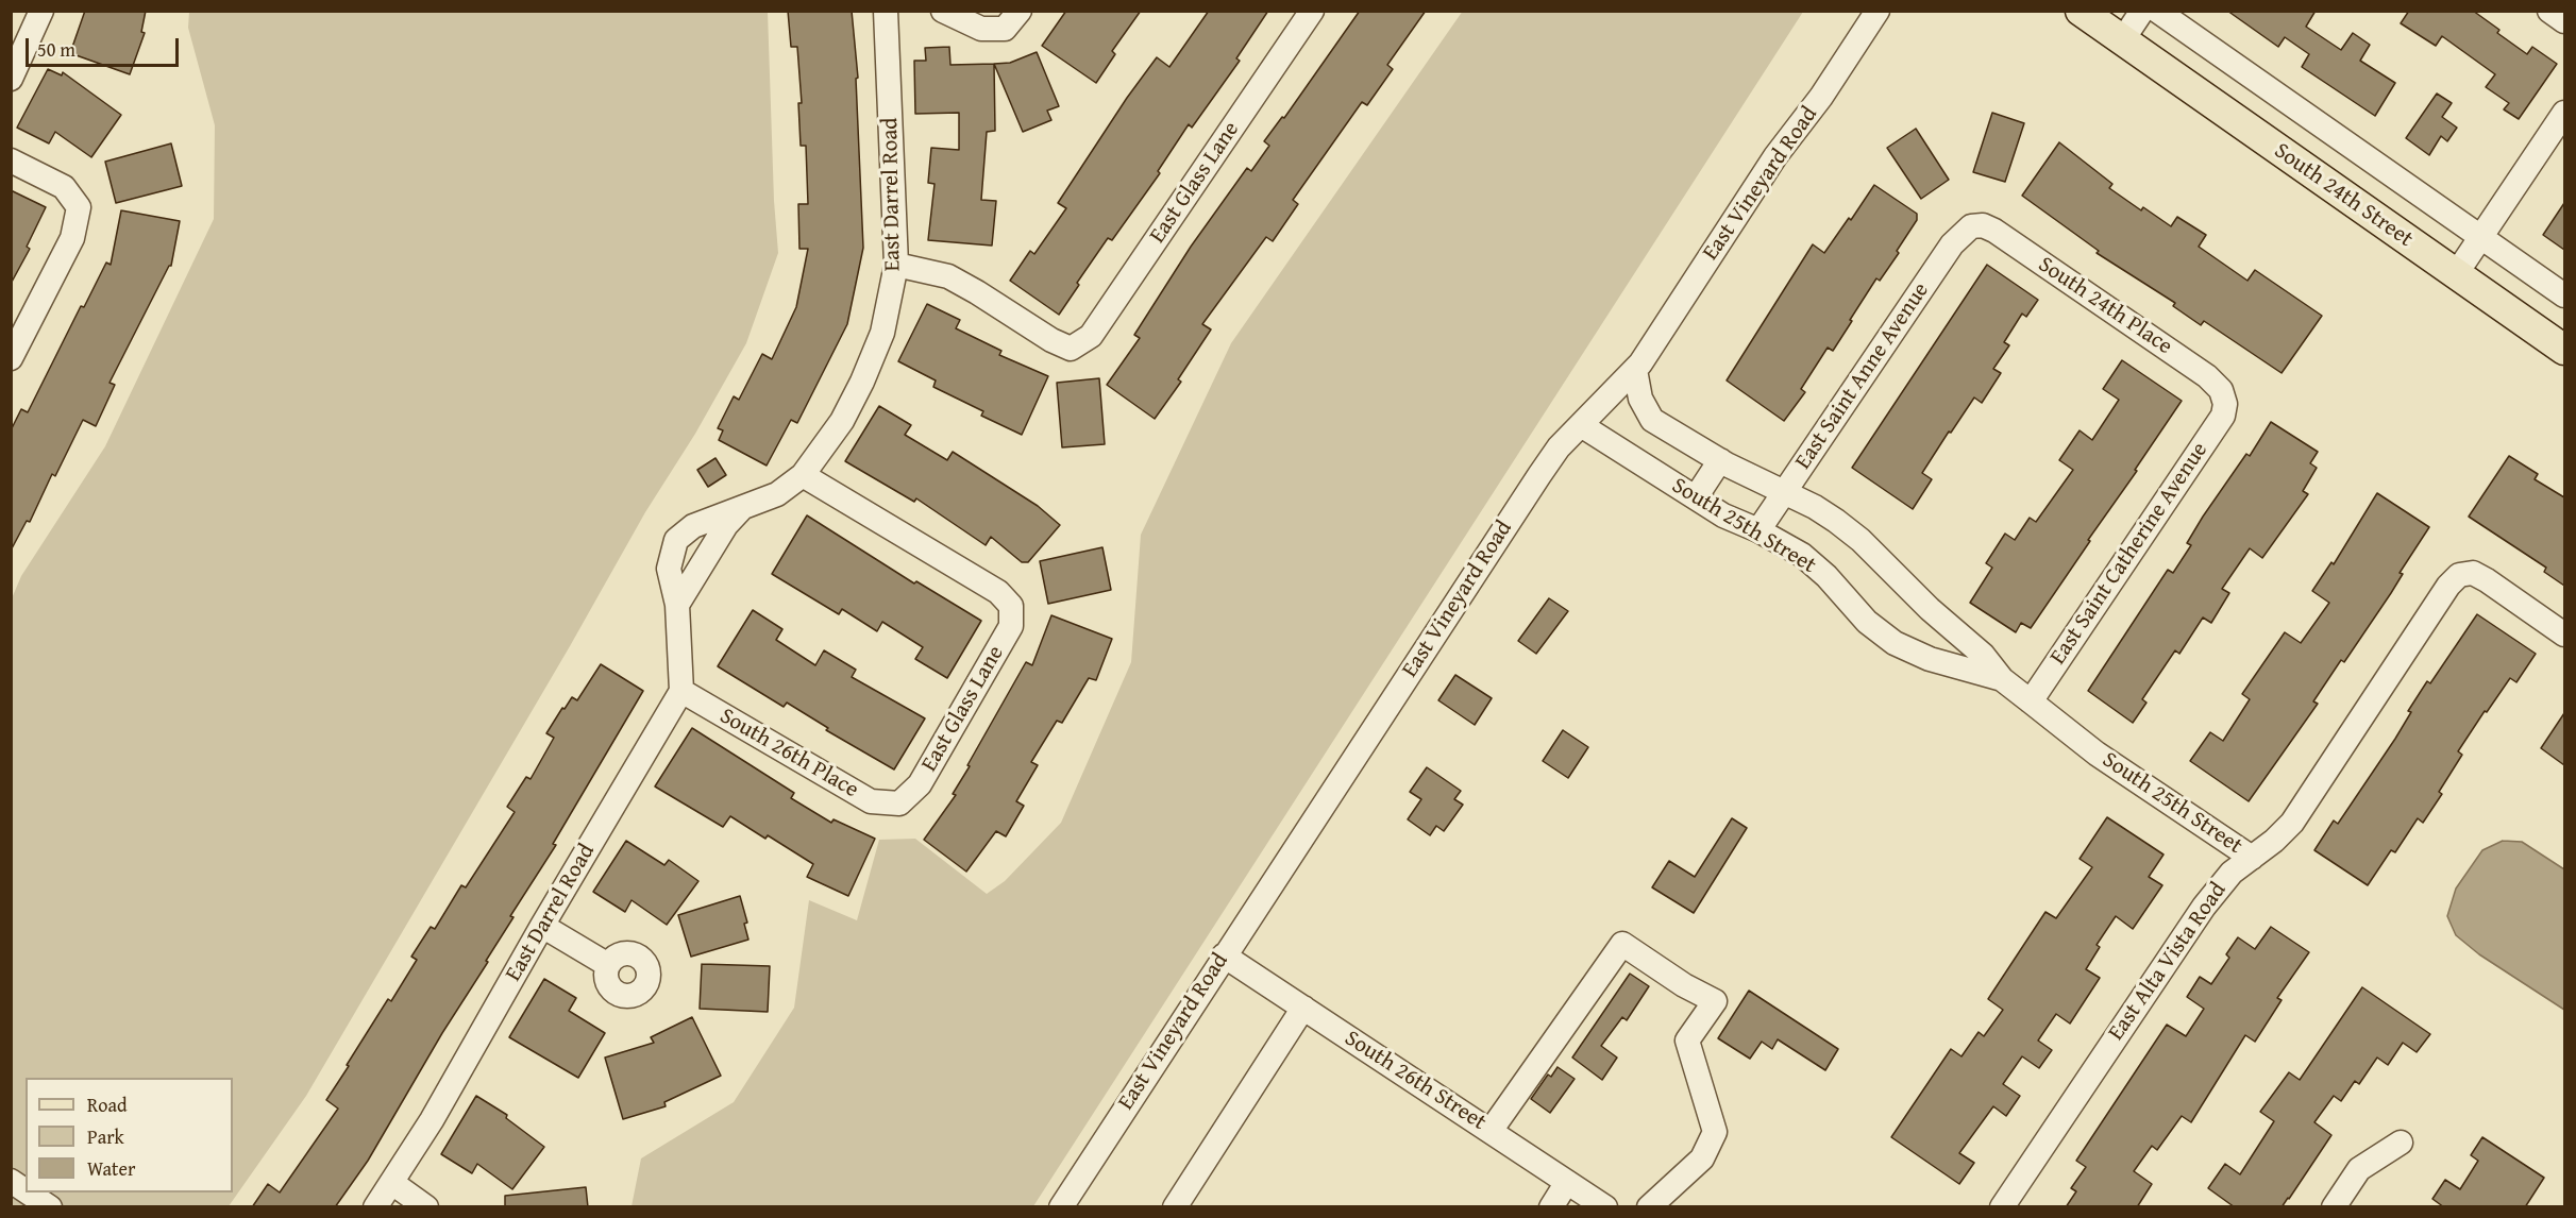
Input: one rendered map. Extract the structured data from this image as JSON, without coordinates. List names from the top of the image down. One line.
{"streets":{"main road":["South 24th Street"],"street":["East Glass Lane","East Vineyard Road","East Darrel Road","South 24th Place","East Saint Anne Avenue","South 25th Street","East Saint Catherine Avenue","South 26th Place","East Alta Vista Road","South 26th Street"]},"crossings":[["East Glass Lane","East Darrel Road"],["East Glass Lane","South 26th Place"],["East Vineyard Road","South 25th Street"],["East Vineyard Road","South 26th Street"],["East Darrel Road","South 26th Place"],["South 24th Place","East Saint Anne Avenue"],["South 24th Place","East Saint Catherine Avenue"],["East Saint Anne Avenue","South 25th Street"],["South 25th Street","East Saint Catherine Avenue"],["South 25th Street","East Alta Vista Road"]],"legend":["Road","Park","Water"],"scale_bar":"50 m"}
